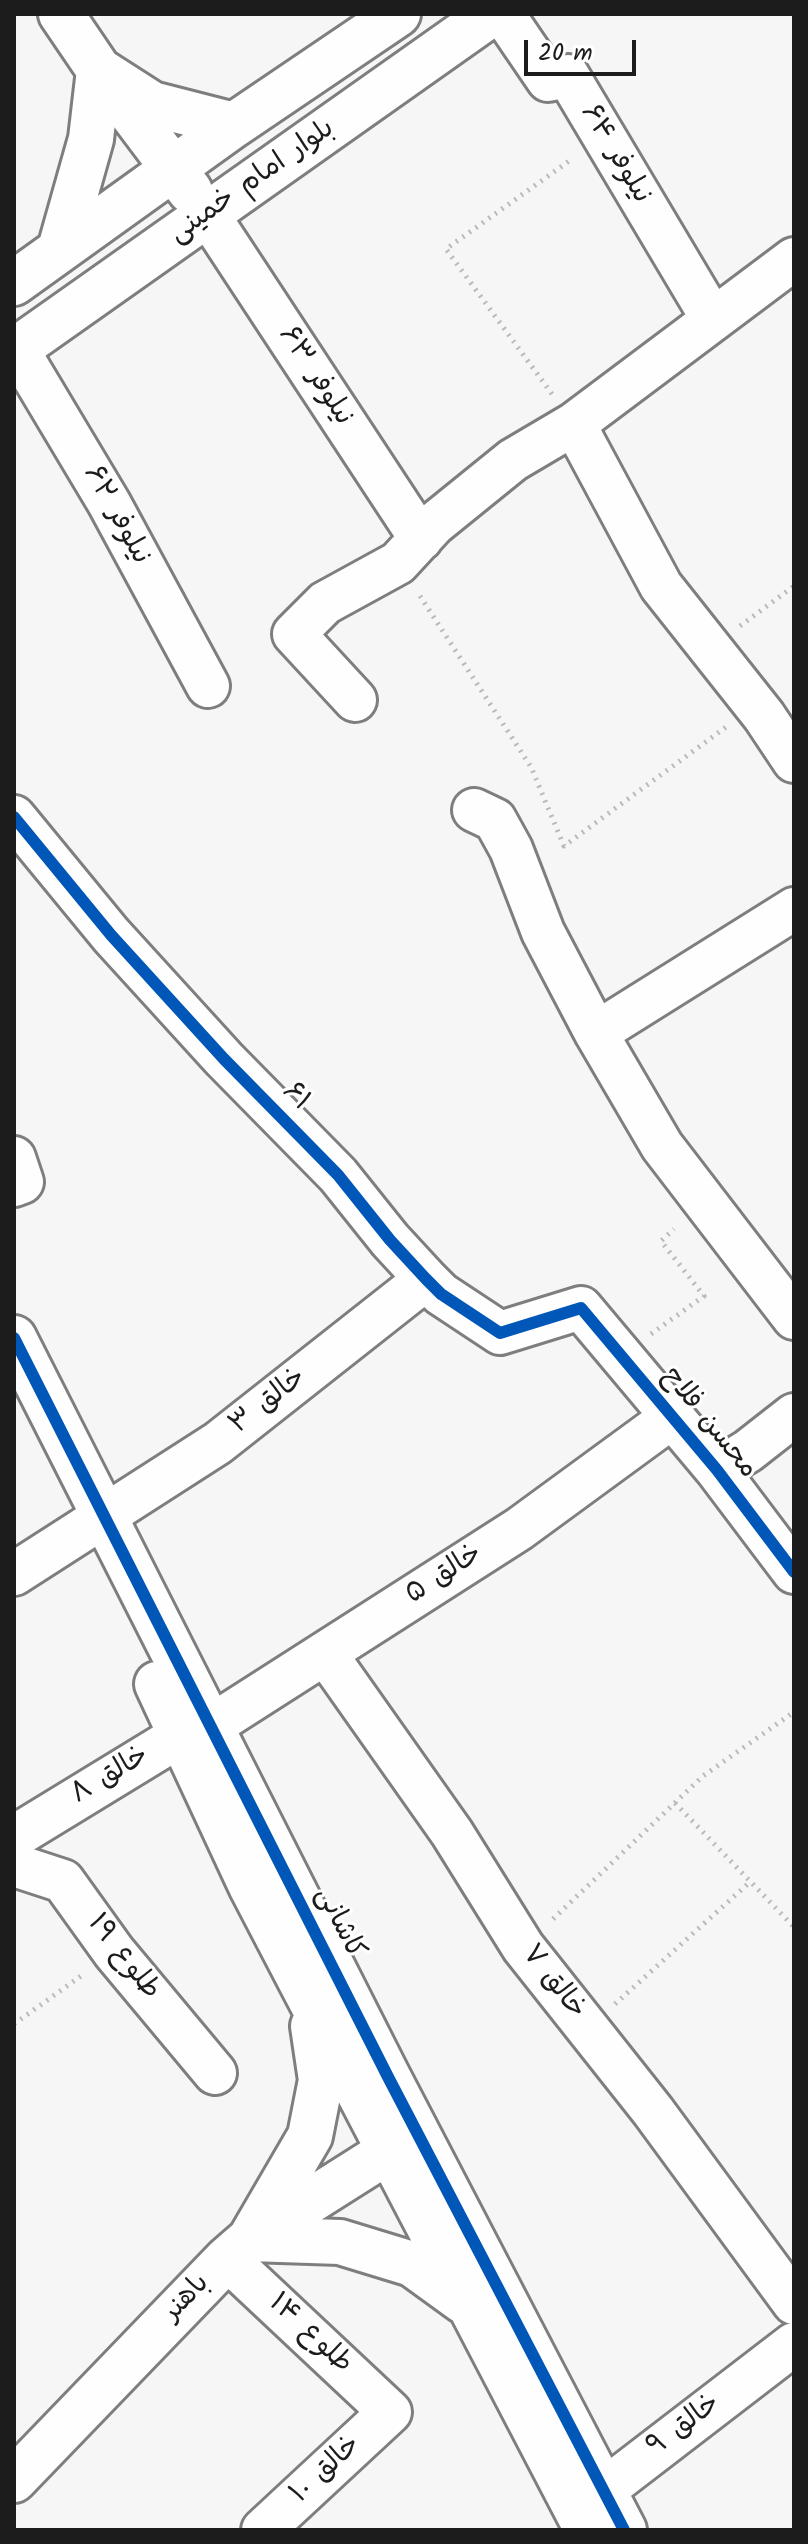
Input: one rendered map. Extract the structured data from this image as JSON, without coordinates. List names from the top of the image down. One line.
{"streets":{"street":["نیلوفر ۶۴","بلوار امام خمینی","نیلوفر ۶۳","نیلوفر ۶۲","۶۱","خالق ۳","محسن فلاح","خالق ۵","خالق ۸","کاشانی","طلوع ۱۹","خالق ۷","باهنر","طلوع ۱۴","خالق ۹","خالق ۱۰"]},"crossings":[["بلوار امام خمینی","نیلوفر ۶۳"],["بلوار امام خمینی","نیلوفر ۶۲"],["۶۱","خالق ۳"],["۶۱","محسن فلاح"],["خالق ۳","کاشانی"],["محسن فلاح","خالق ۵"],["خالق ۵","خالق ۸"],["خالق ۵","کاشانی"],["خالق ۵","خالق ۷"],["خالق ۸","کاشانی"],["کاشانی","باهنر"],["کاشانی","خالق ۹"],["باهنر","طلوع ۱۴"],["طلوع ۱۴","خالق ۱۰"]],"scale_bar":"20 m"}
